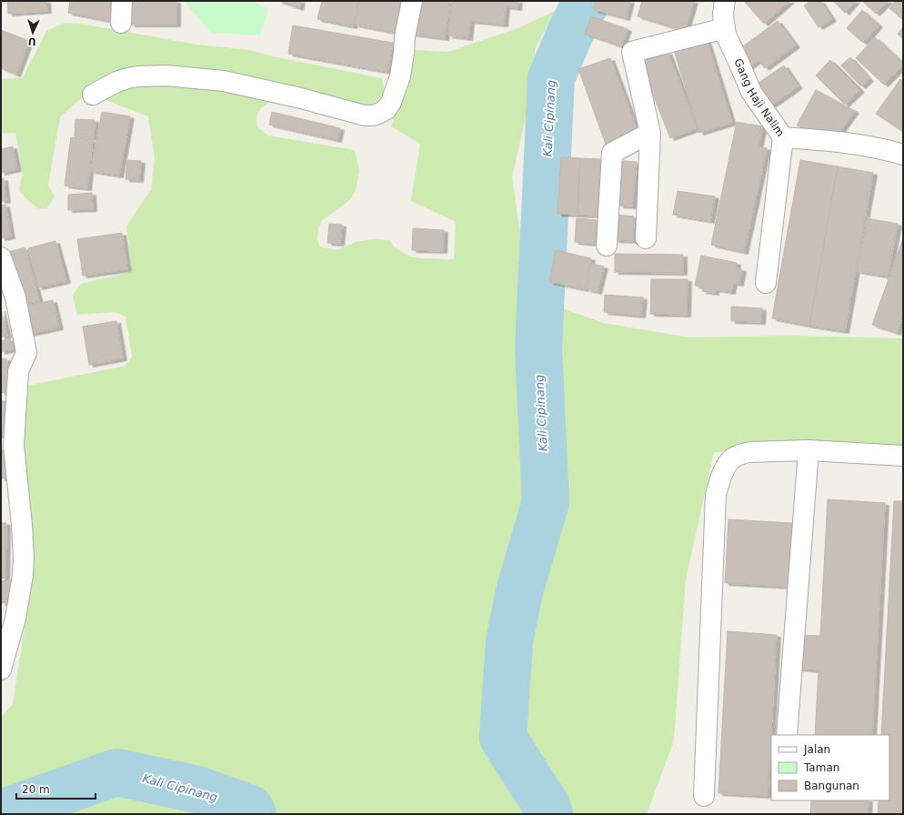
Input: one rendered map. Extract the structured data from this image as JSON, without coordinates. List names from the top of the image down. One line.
{"streets":{"street":["Gang Haji Nalim"]},"water":["Kali Cipinang"],"legend":["Jalan","Taman","Bangunan"],"scale_bar":"20 m","north":"bottom"}
